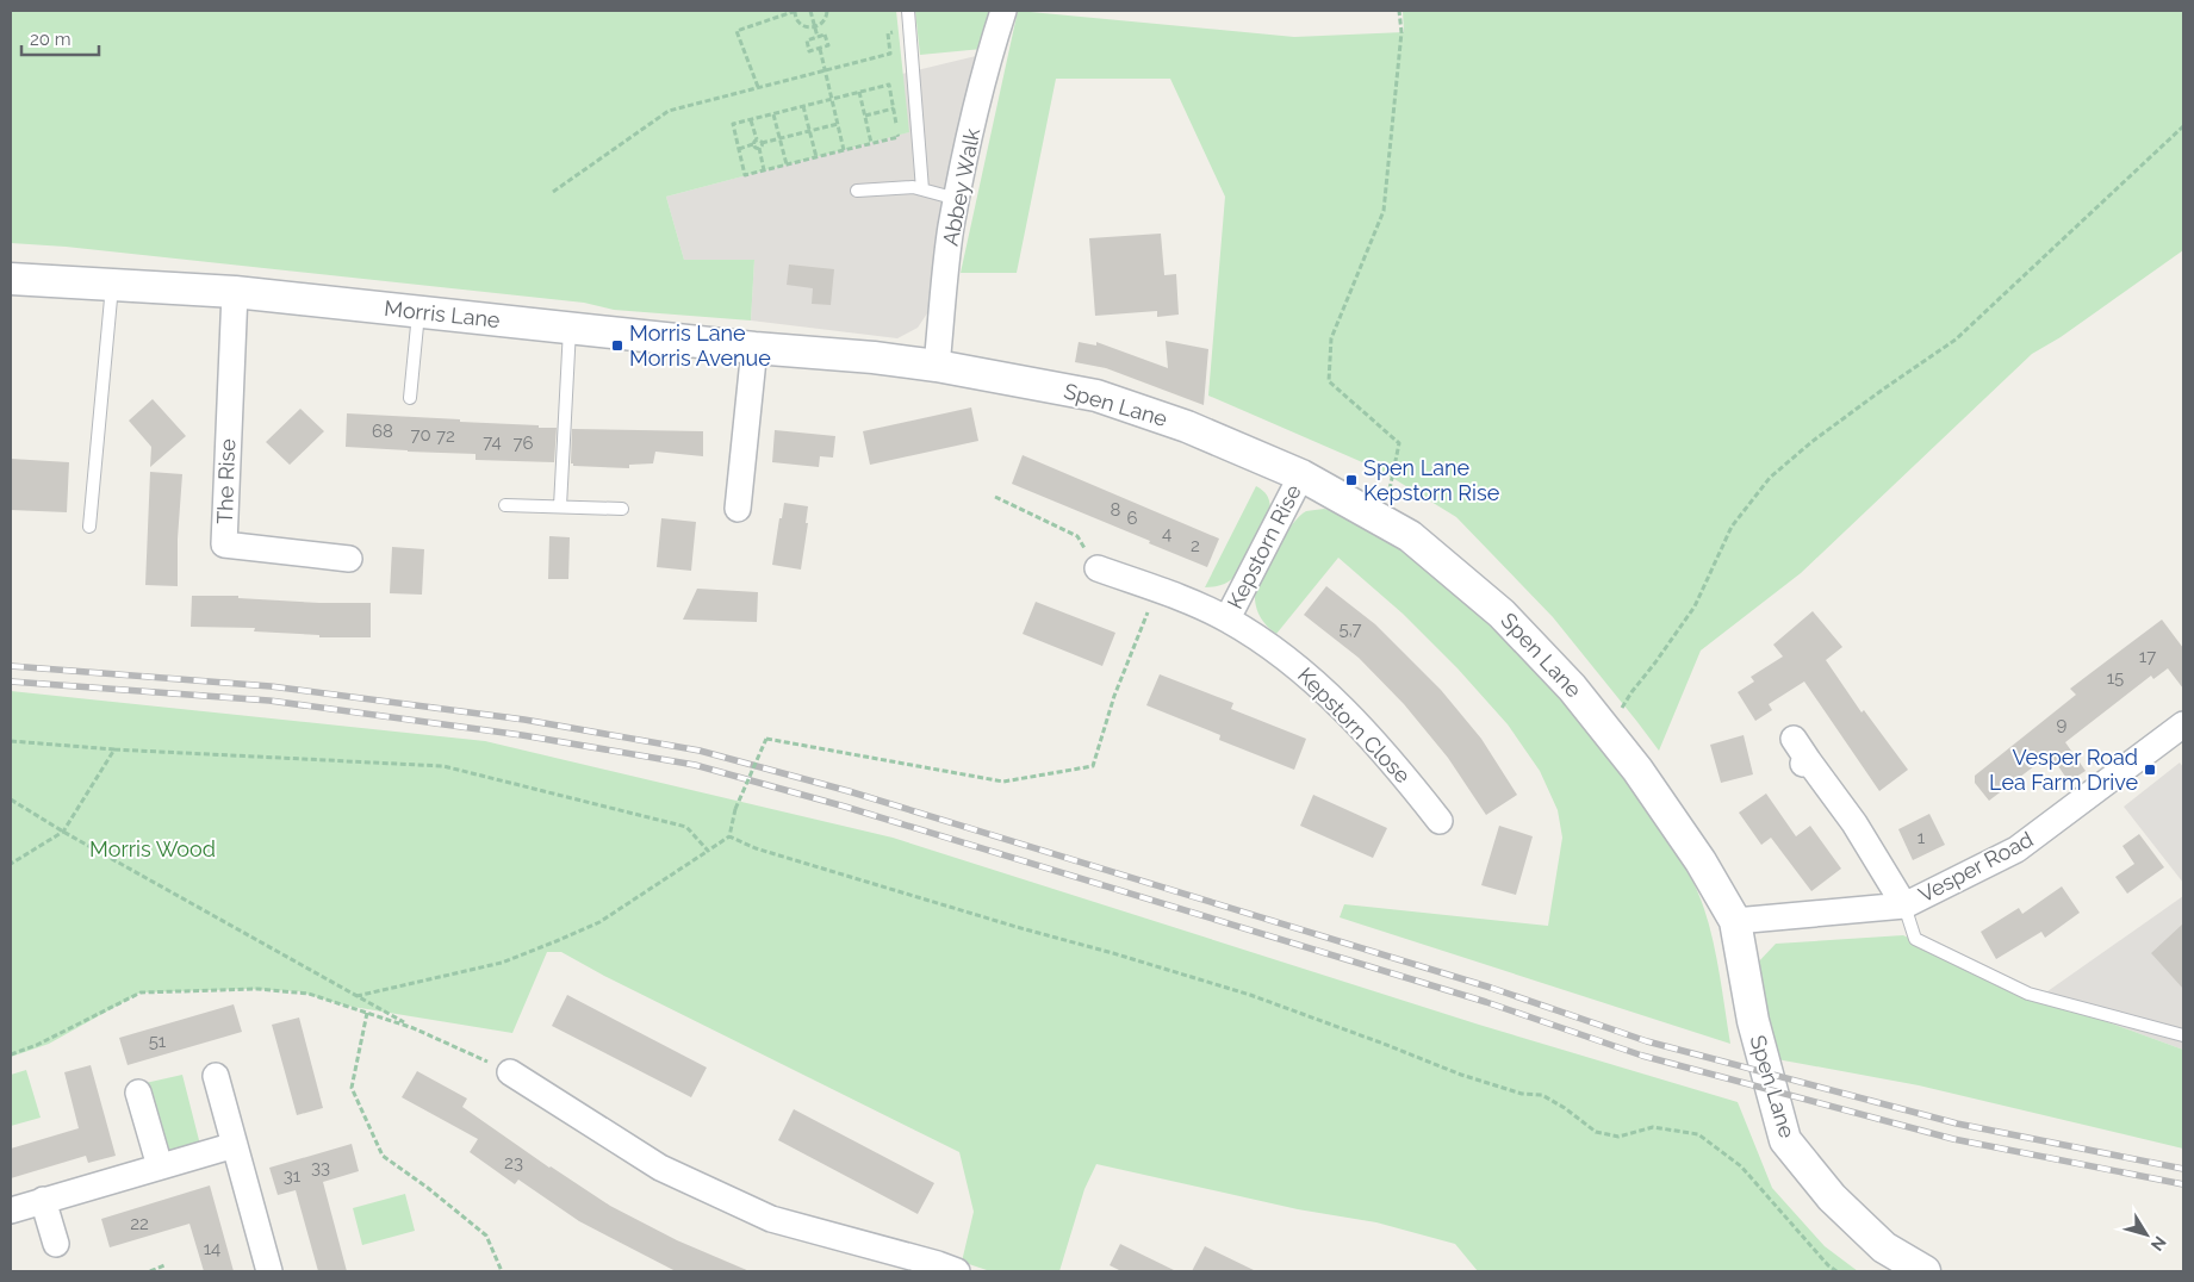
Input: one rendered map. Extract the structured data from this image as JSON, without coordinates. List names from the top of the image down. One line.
{"streets":{"street":["Abbey Walk","Morris Lane","Spen Lane","The Rise","Kepstorn Rise","Kepstorn Close","Vesper Road"]},"crossings":[["Abbey Walk","Spen Lane"],["Morris Lane","Spen Lane"],["Morris Lane","The Rise"],["Spen Lane","Kepstorn Rise"],["Spen Lane","Vesper Road"],["Kepstorn Rise","Kepstorn Close"]],"parks":["Morris Wood"],"places":{"transit":["Morris Lane Morris Avenue","Spen Lane Kepstorn Rise","Vesper Road Lea Farm Drive"]},"house_numbers":["68","70","72","74","76","8","6","4","2","5,7","17","15","9","1","51","23","33","31","22","14"],"scale_bar":"20 m","north":"bottom right"}
